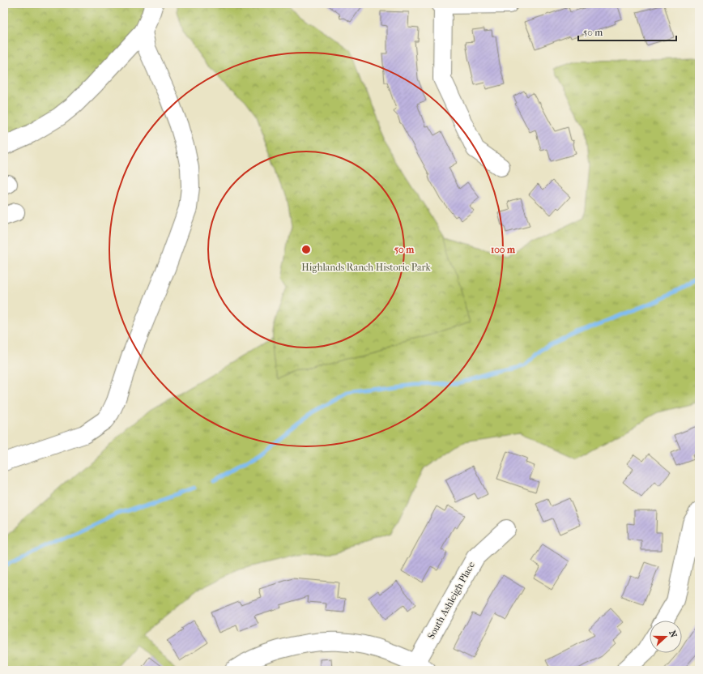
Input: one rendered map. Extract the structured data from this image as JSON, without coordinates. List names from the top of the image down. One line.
{"streets":{"street":["South Ashleigh Place"]},"parks":["Highlands Ranch Historic Park"],"scale_bar":"50 m","north":"right","rings":["50 m","100 m"]}
